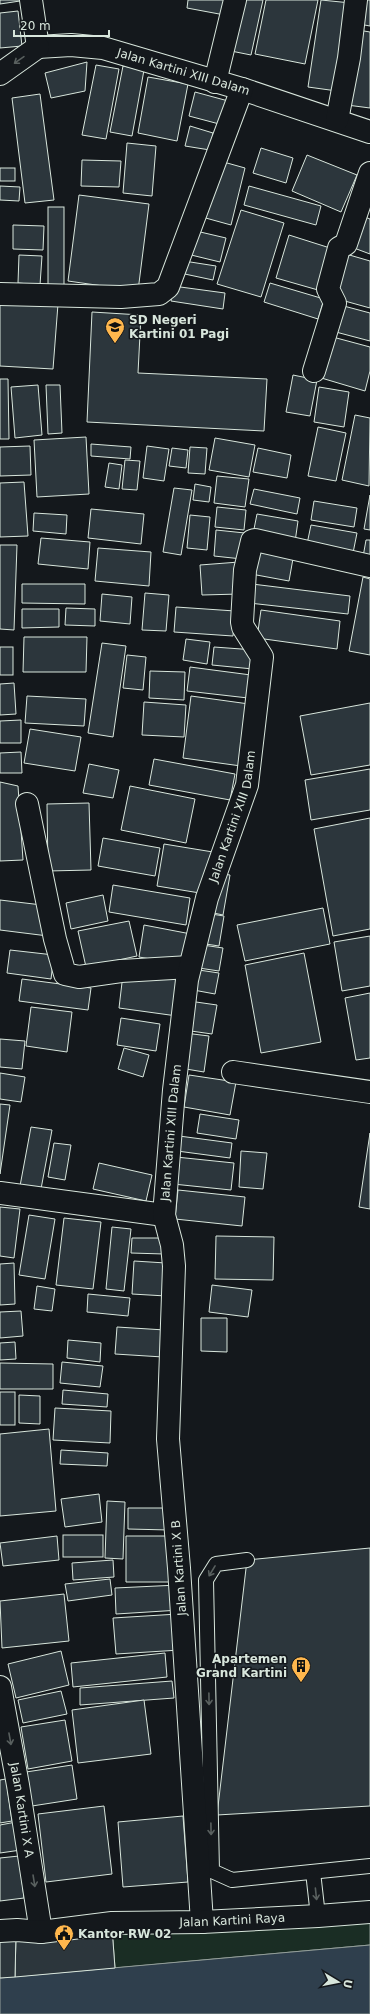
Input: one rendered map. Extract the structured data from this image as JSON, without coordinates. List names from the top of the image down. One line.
{"streets":{"street":["Jalan Kartini XIII Dalam","Jalan Kartini X B","Jalan Kartini X A","Jalan Kartini Raya"]},"crossings":[["Jalan Kartini XIII Dalam","Jalan Kartini X B"],["Jalan Kartini X B","Jalan Kartini Raya"],["Jalan Kartini X A","Jalan Kartini Raya"]],"one_way":["Jalan Kartini X A"],"places":{"school or university":["SD Negeri Kartini 01 Pagi"],"building":["Apartemen Grand Kartini"],"public building":["Kantor RW 02"]},"scale_bar":"20 m","north":"right"}
